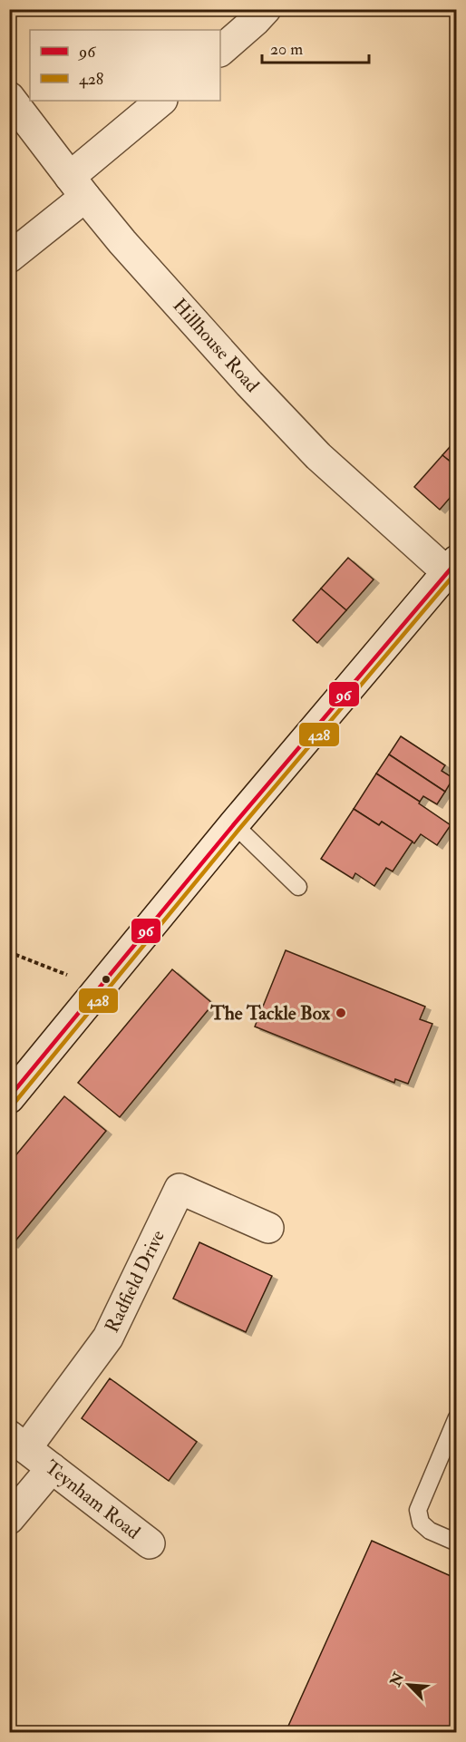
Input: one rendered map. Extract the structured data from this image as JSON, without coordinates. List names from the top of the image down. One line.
{"streets":{"street":["Hillhouse Road","Radfield Drive","Teynham Road"]},"crossings":[["Radfield Drive","Teynham Road"]],"places":["The Tackle Box"],"lines":["transit line 96","transit line 428"],"legend":["96","428"],"scale_bar":"20 m","north":"top left"}
